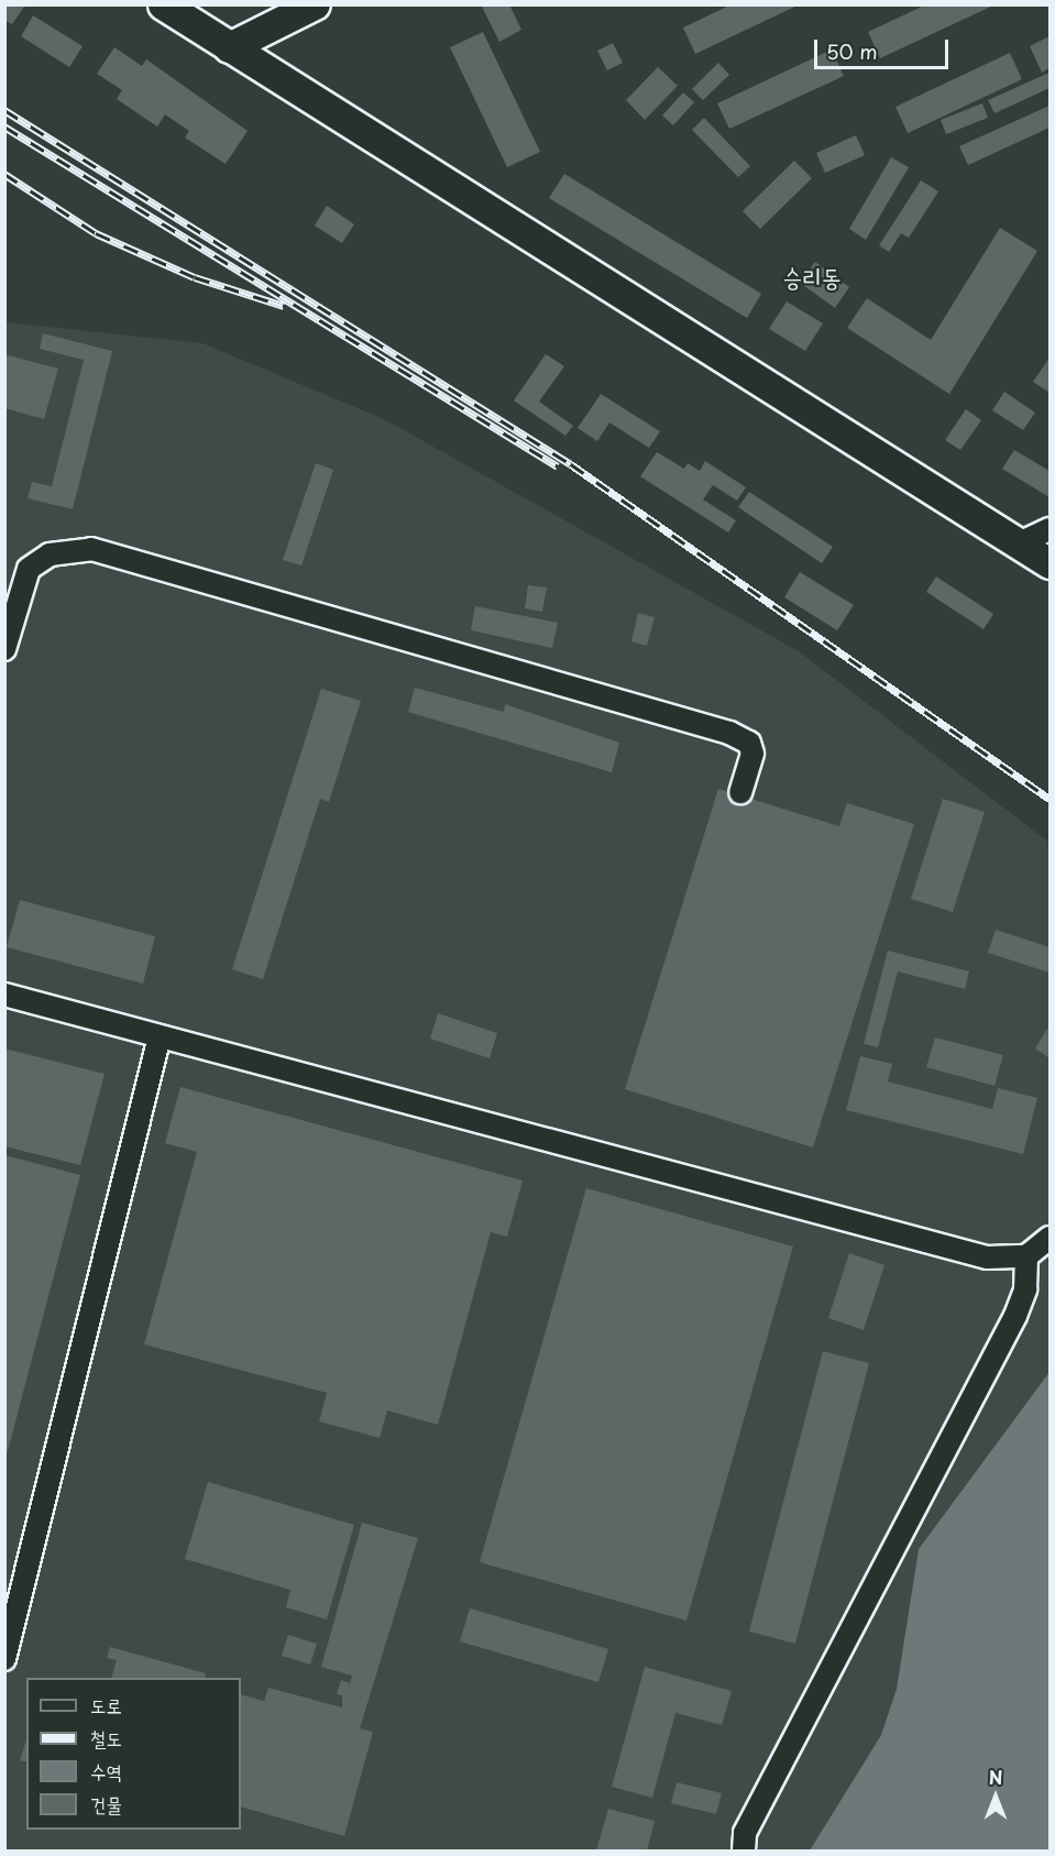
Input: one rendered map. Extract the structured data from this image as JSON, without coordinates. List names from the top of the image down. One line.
{"districts":["승리동"],"legend":["도로","철도","수역","건물"],"scale_bar":"50 m","north":"top"}
